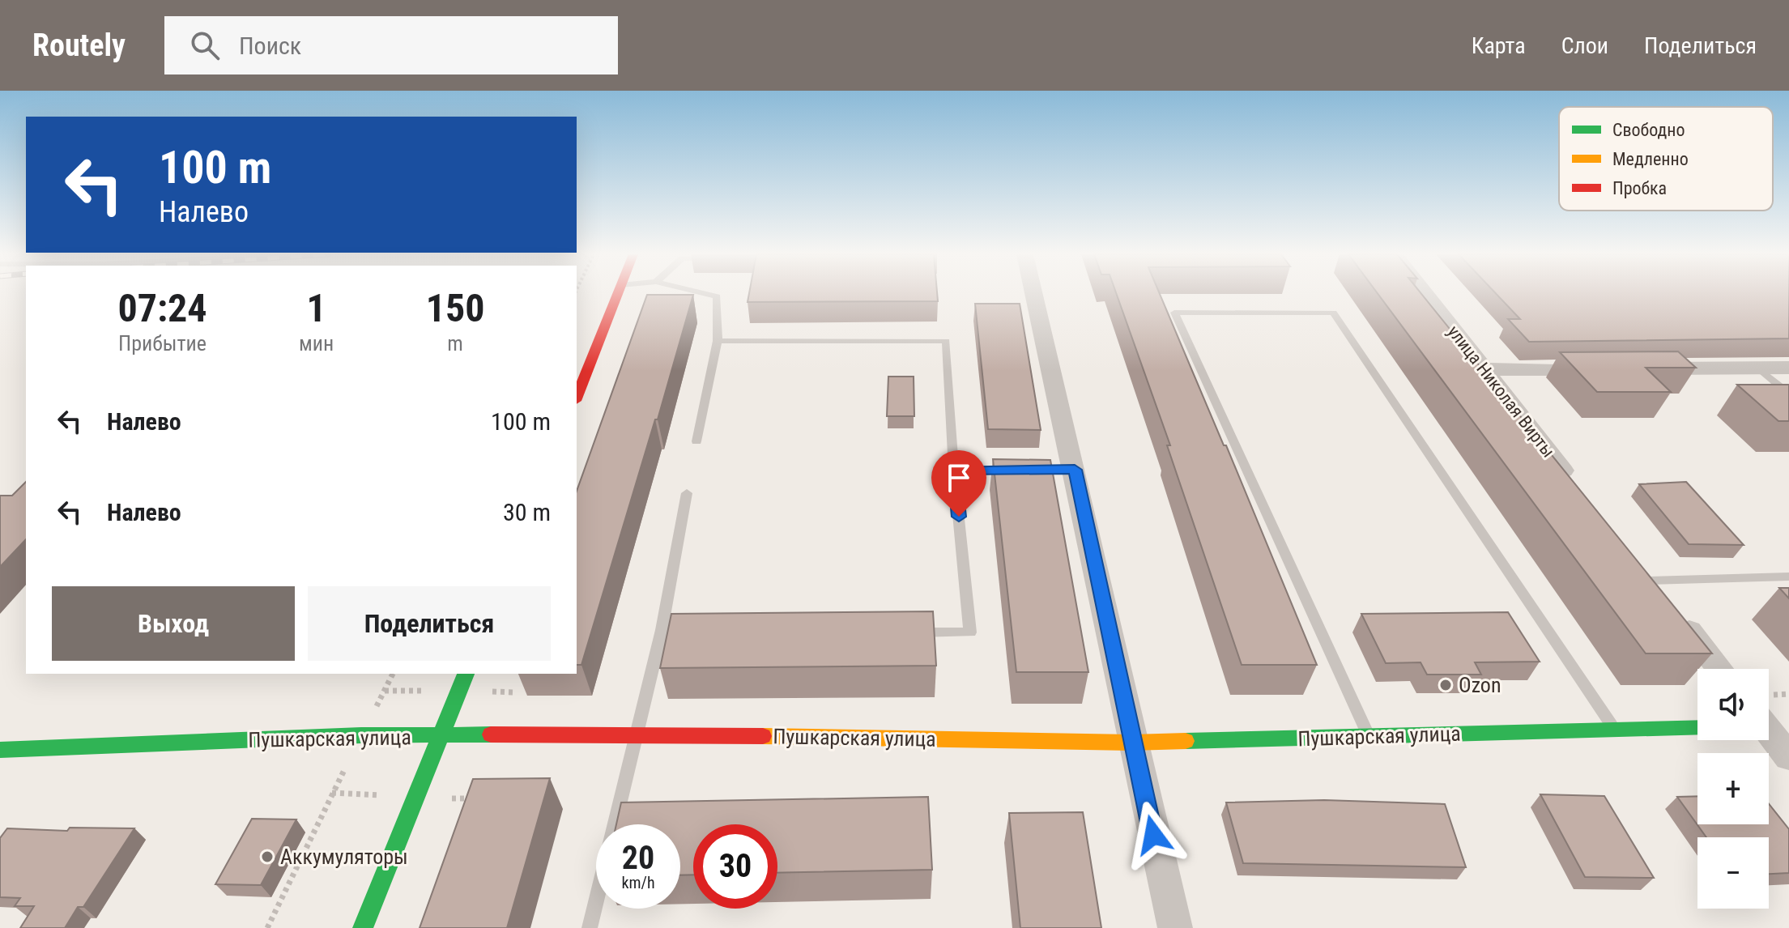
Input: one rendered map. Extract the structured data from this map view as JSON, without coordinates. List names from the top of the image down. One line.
{"streets":{"street":["улица Николая Вирты","Пушкарская улица"]},"places":["Ozon","Аккумуляторы"],"legend":["Свободно","Медленно","Пробка"],"page":{"header":"Routely","search":"Поиск","nav":["Карта","Слои","Поделиться"],"turn":["100 m","Налево"],"eta":["07:24","Прибытие","1","мин","150","m"],"list":[{"name":"Налево","value":"100 m"},{"name":"Налево","value":"30 m"}],"buttons":["Выход","Поделиться"],"map_buttons":["+","−"],"speed":"20 km/h","limit":"30"}}
